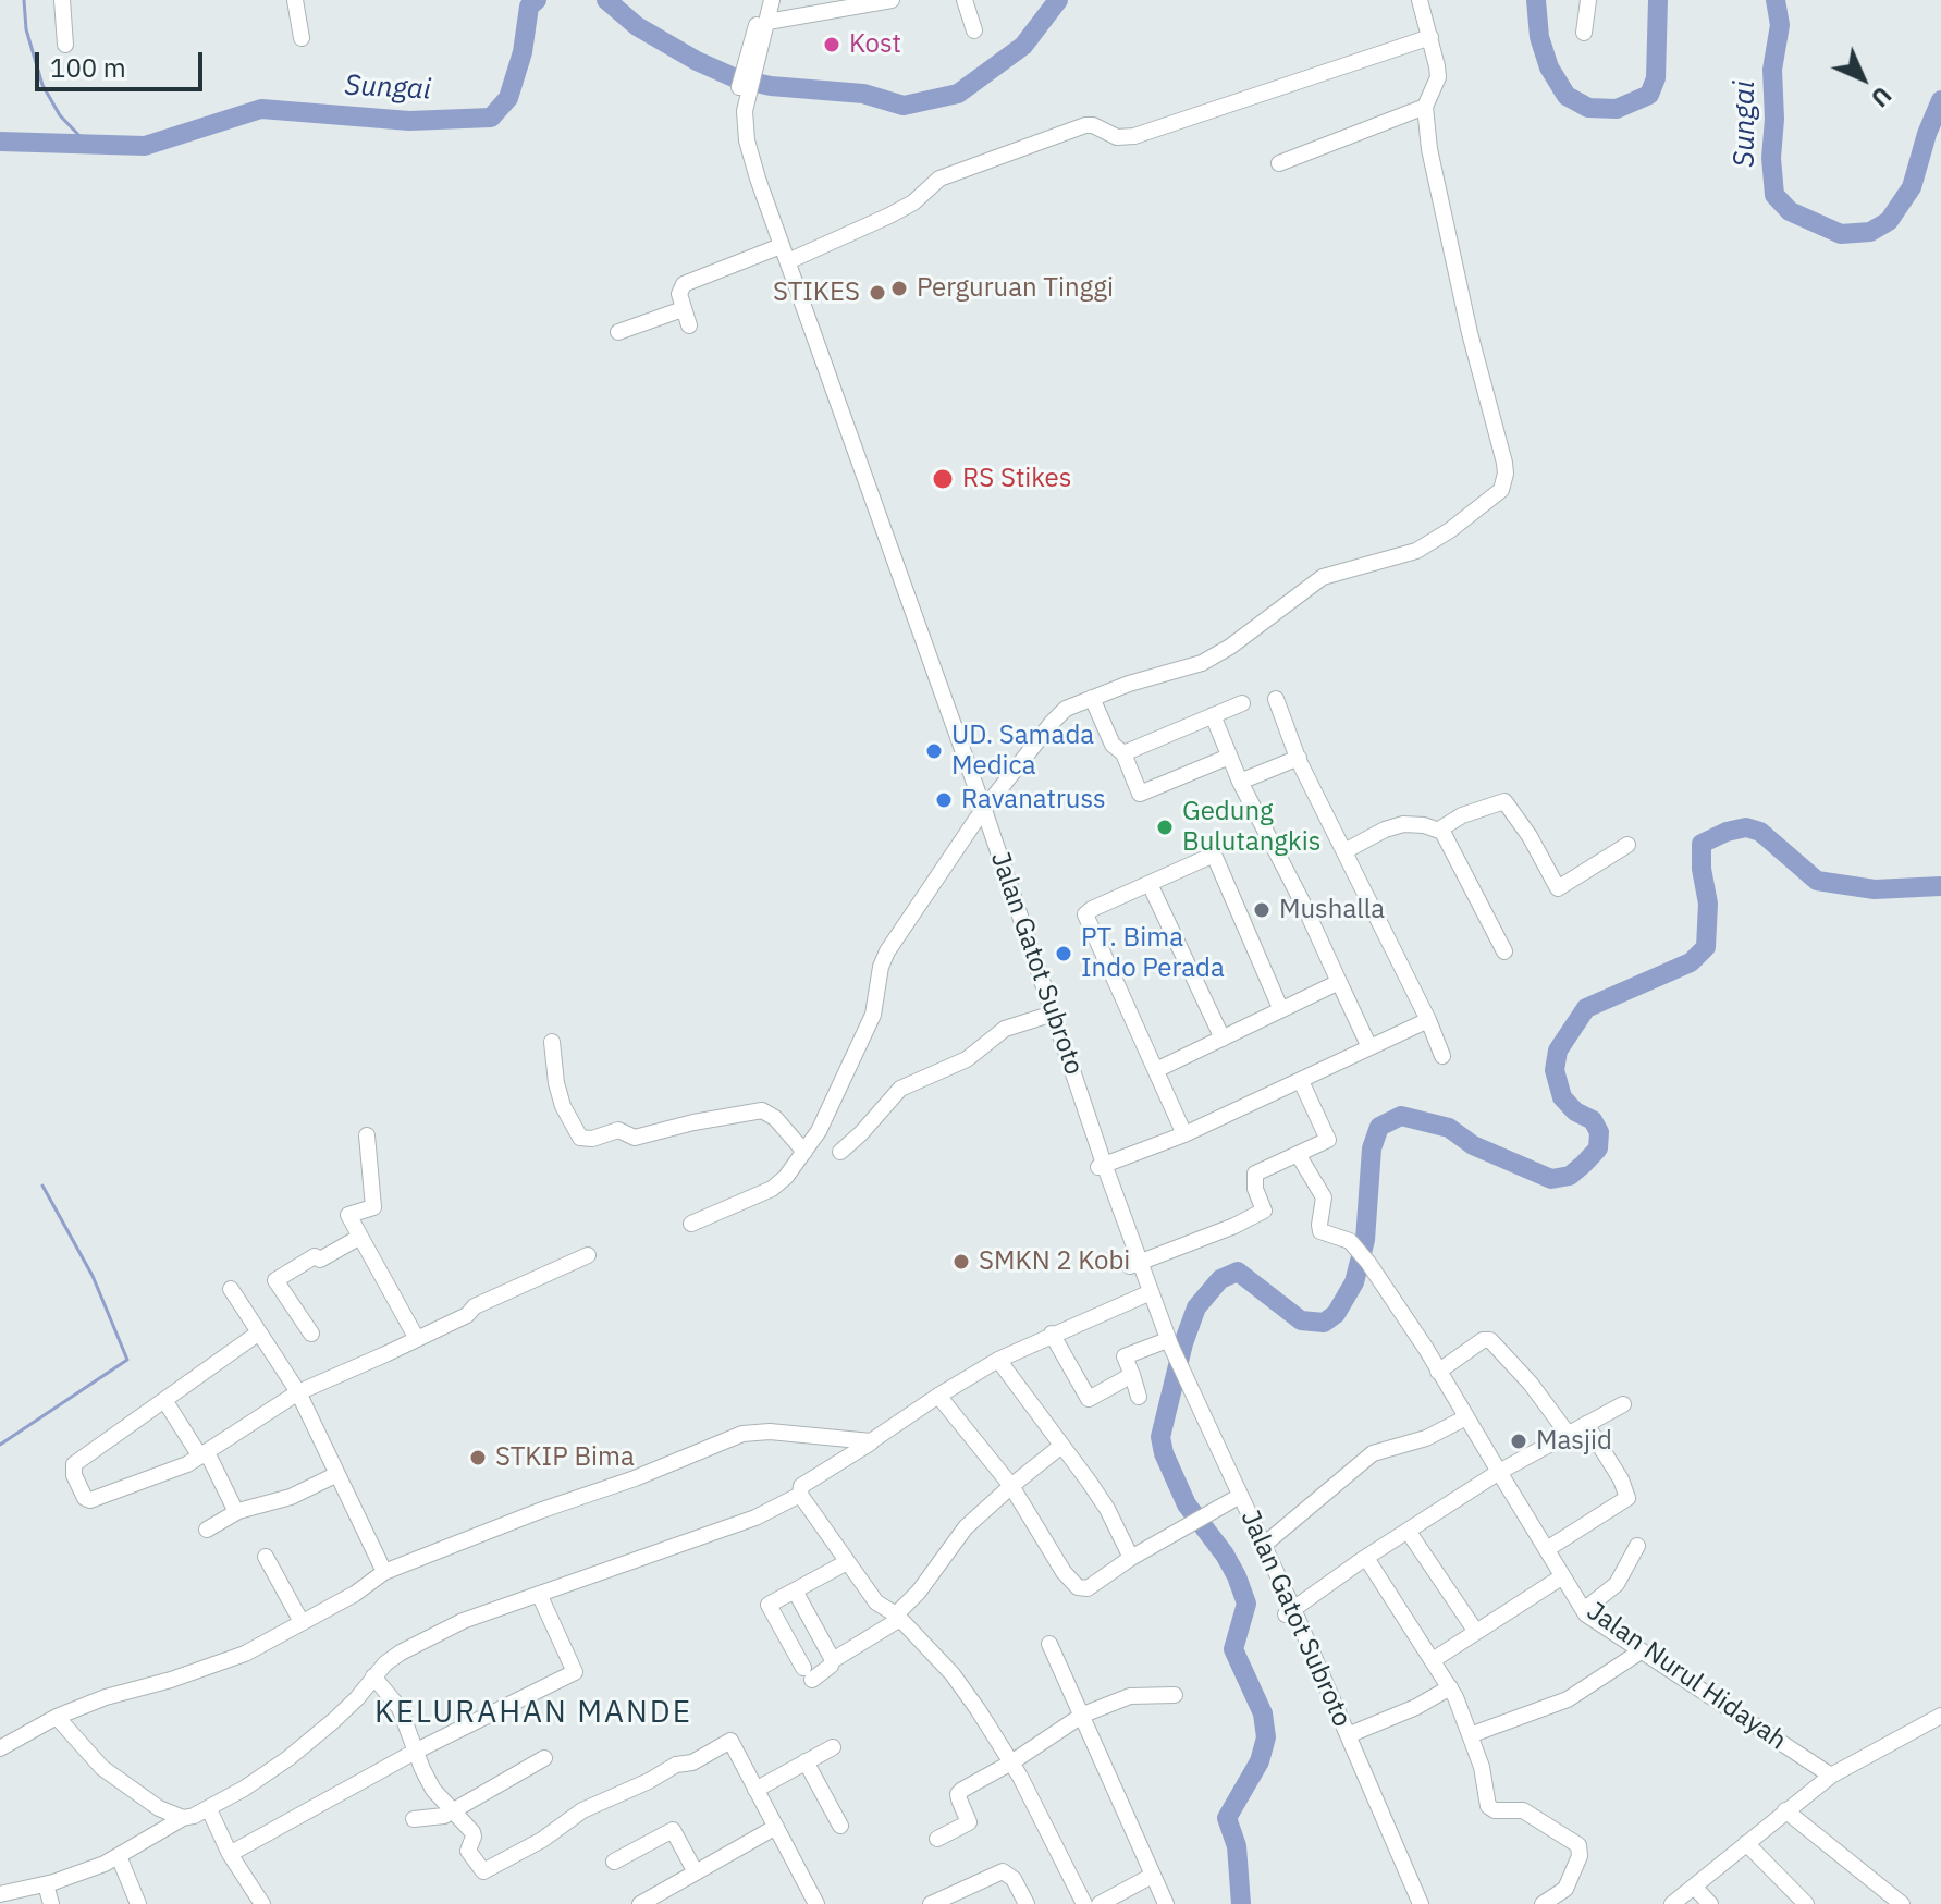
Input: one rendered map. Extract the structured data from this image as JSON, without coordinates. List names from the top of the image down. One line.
{"streets":{"street":["Jalan Gatot Subroto","Jalan Nurul Hidayah"]},"districts":["KELURAHAN MANDE"],"water":["Sungai"],"places":["Kost","Perguruan Tinggi","STIKES","RS Stikes","UD. Samada Medica","Ravanatruss","Gedung Bulutangkis","Mushalla","PT. Bima Indo Perada","SMKN 2 Kobi","Masjid","STKIP Bima"],"scale_bar":"100 m","north":"bottom right"}
